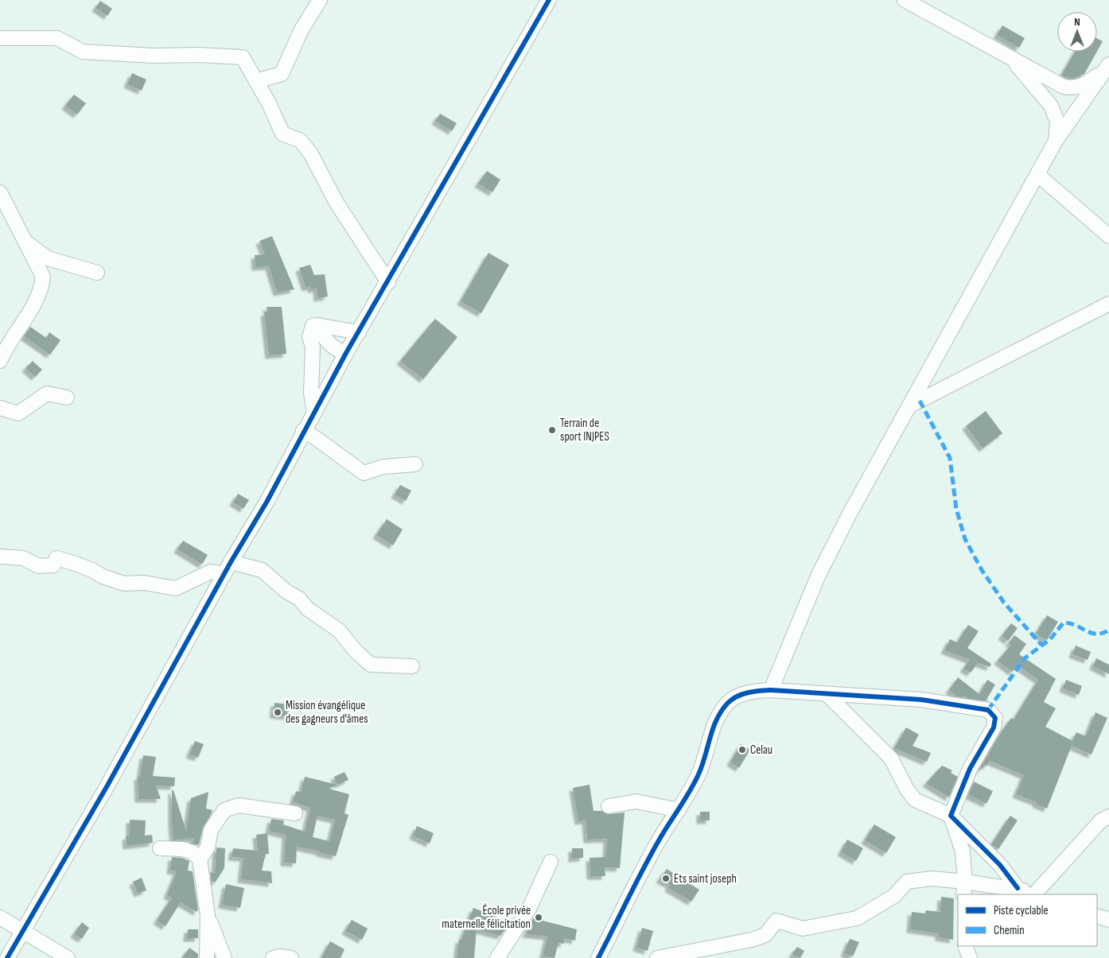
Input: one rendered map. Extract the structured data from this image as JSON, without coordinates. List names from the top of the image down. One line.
{"places":["Terrain de sport INJPES","Mission évangélique des gagneurs d'âmes","Celau","Ets saint joseph","École privée maternelle félicitation"],"legend":["Piste cyclable","Chemin"],"north":"top"}
